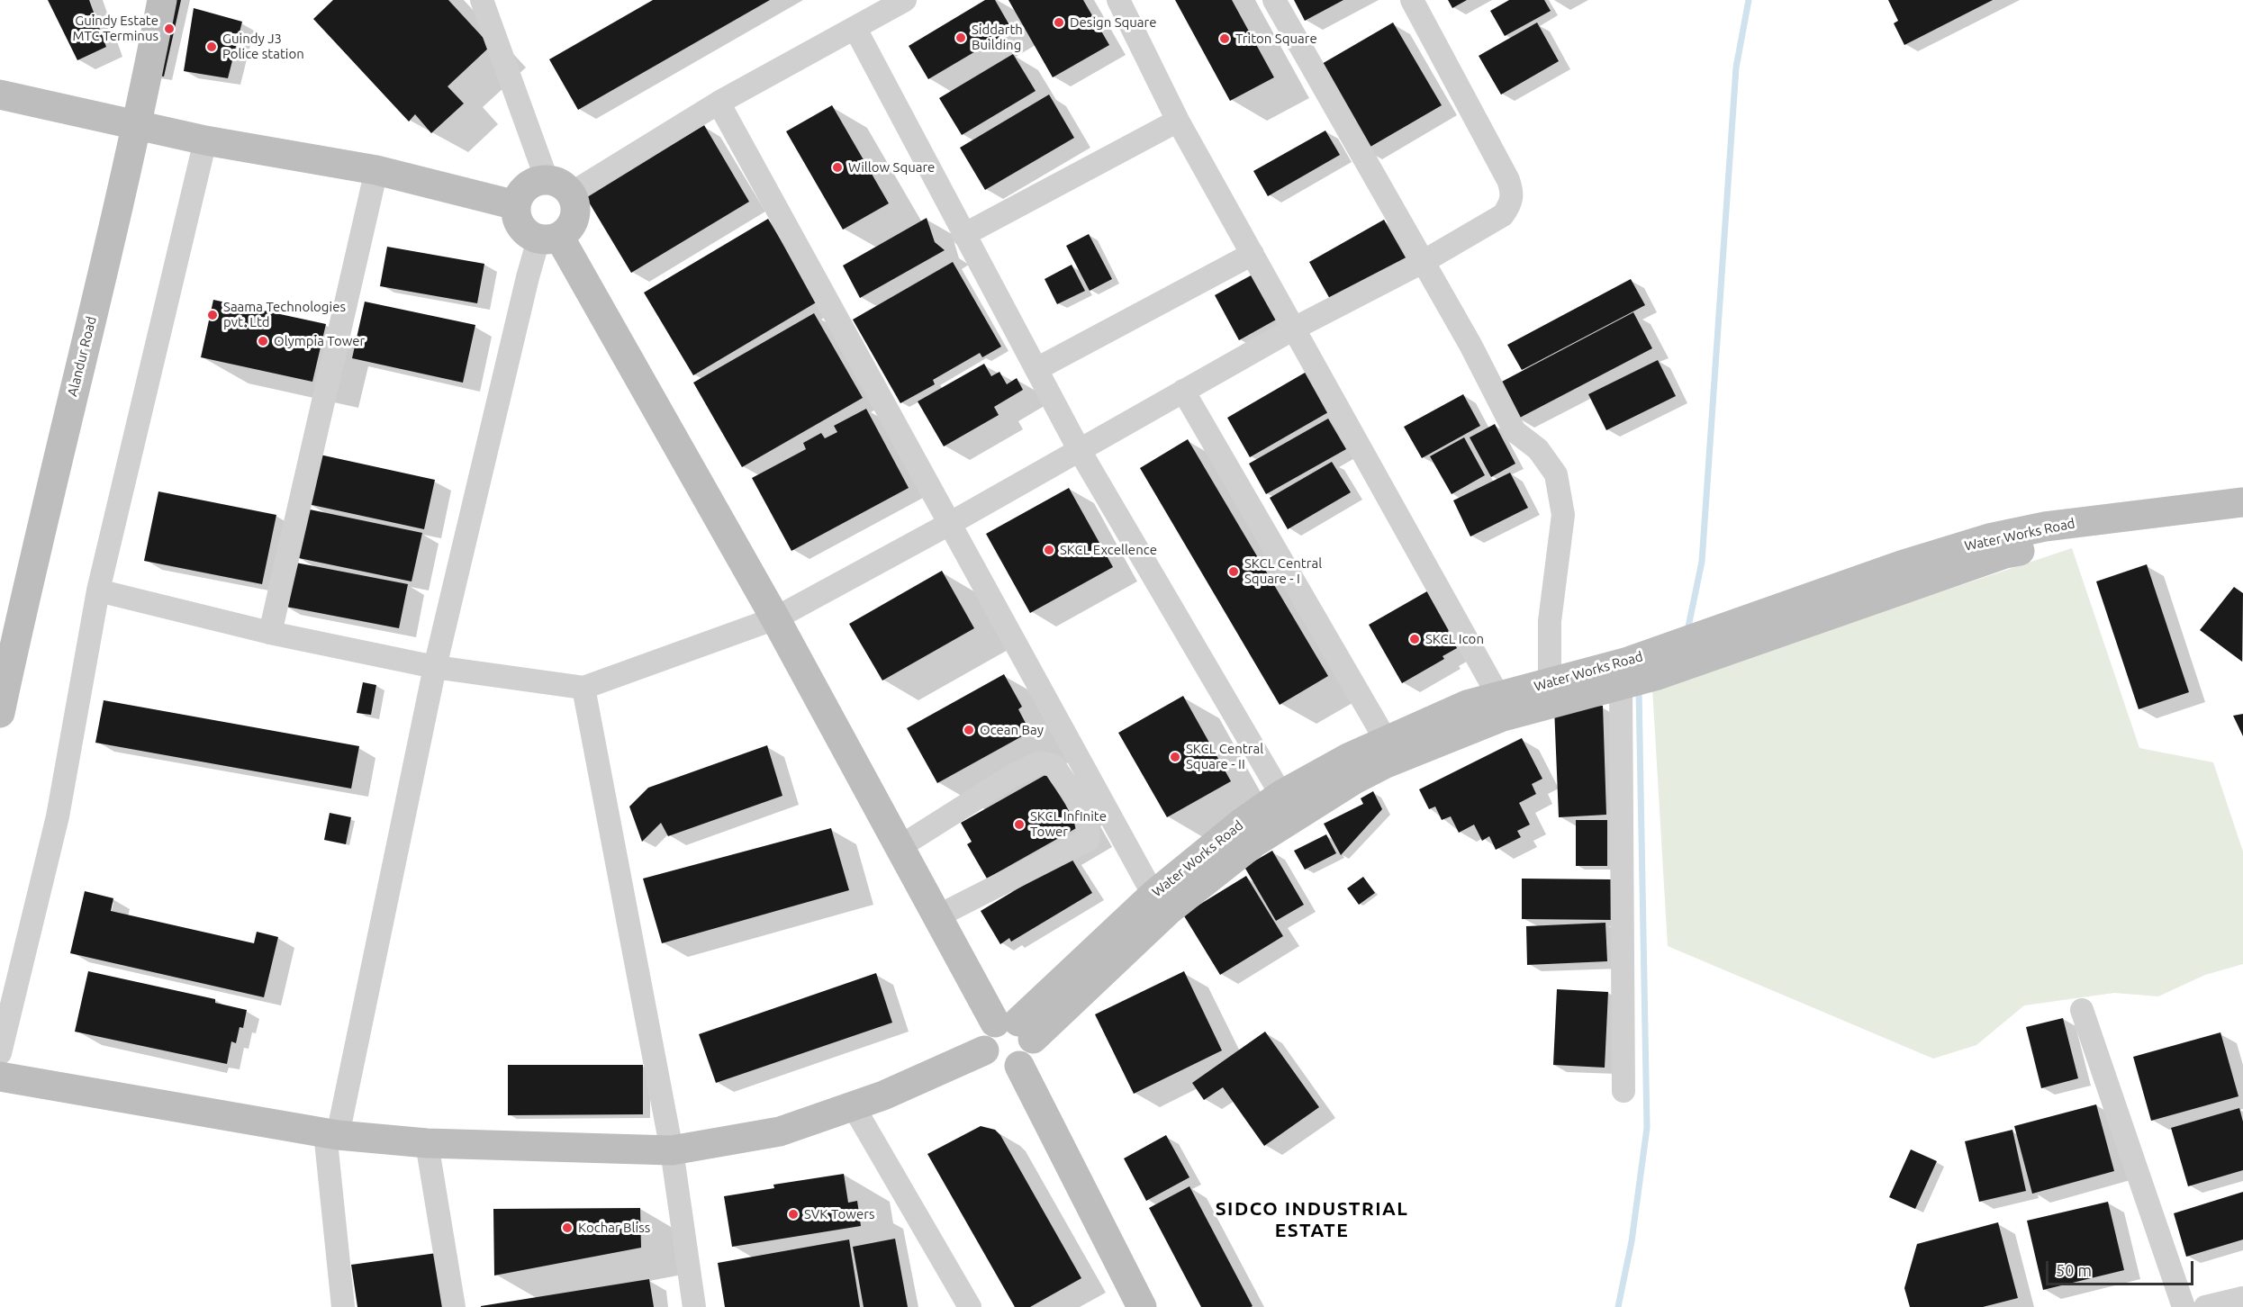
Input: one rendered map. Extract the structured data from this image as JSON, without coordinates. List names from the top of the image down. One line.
{"streets":{"main road":["Alandur Road","Water Works Road"]},"districts":["SIDCO INDUSTRIAL ESTATE"],"places":["Design Square","Guindy Estate MTC Terminus","Siddarth Building","Triton Square","Guindy J3 Police station","Willow Square","Saama Technologies pvt. Ltd","Olympia Tower","SKCL Excellence","SKCL Central Square - I","SKCL Icon","Ocean Bay","SKCL Central Square - II","SKCL Infinite Tower","SVK Towers","Kochar Bliss"],"scale_bar":"50 m"}
